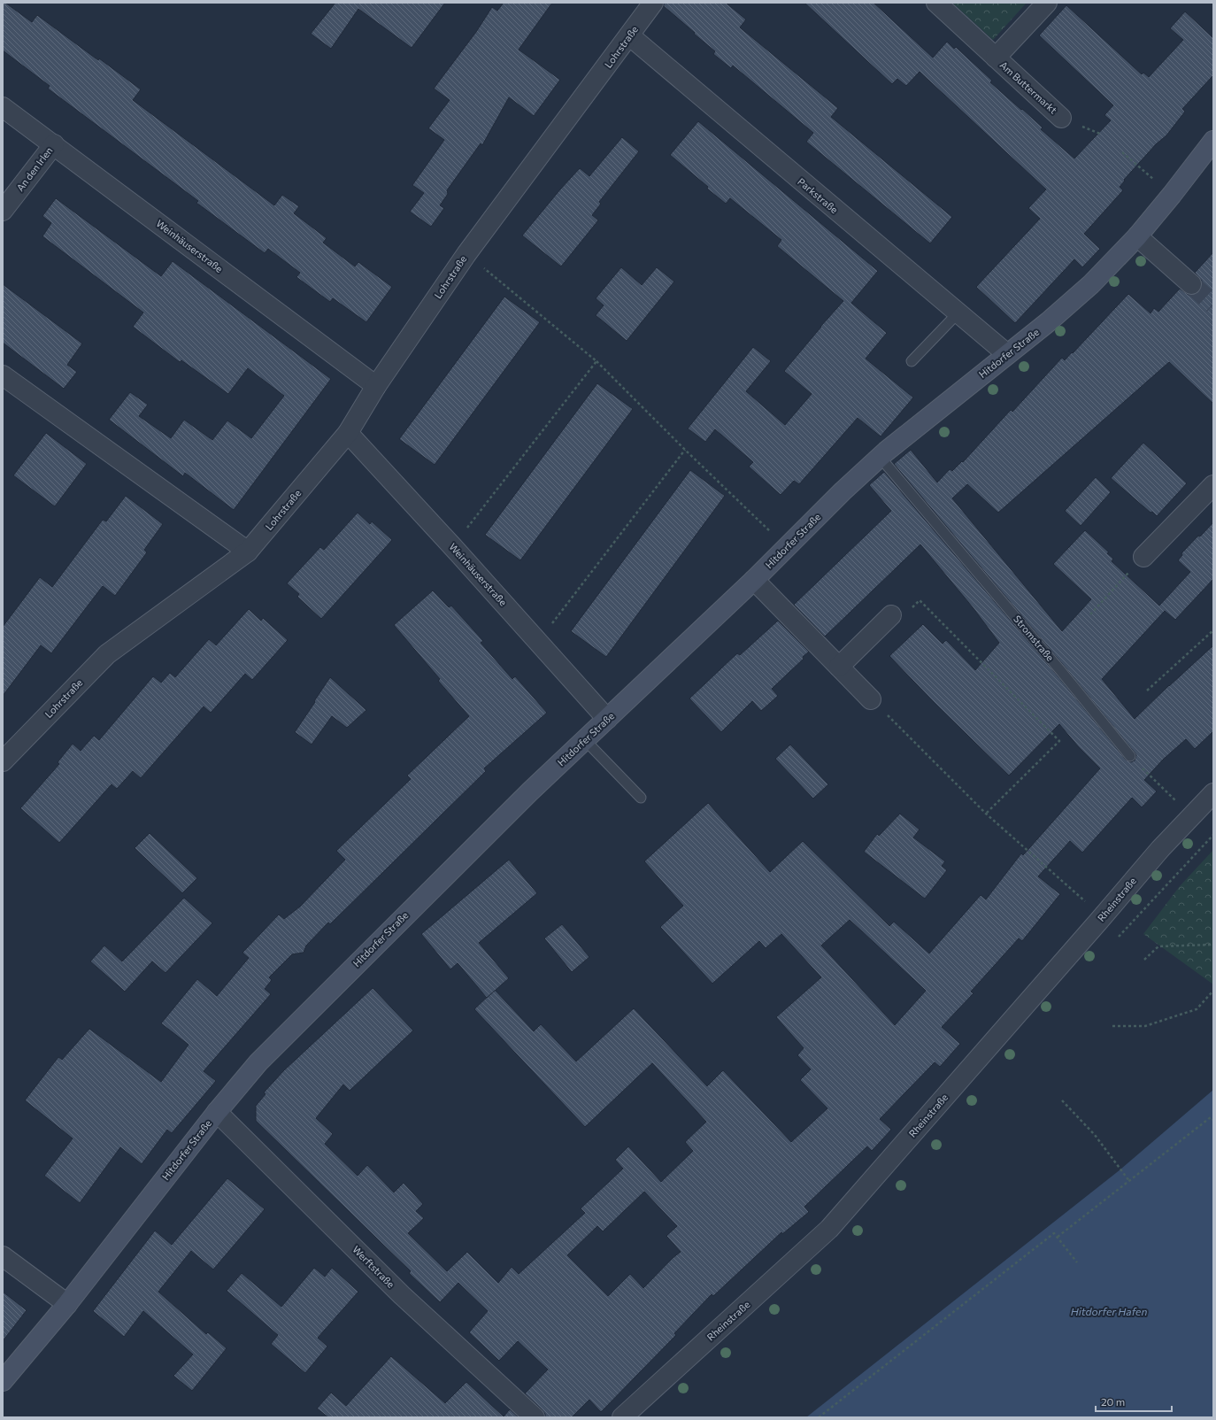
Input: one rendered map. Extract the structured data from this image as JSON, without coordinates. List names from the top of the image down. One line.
{"streets":{"street":["Lohrstraße","Am Buttermarkt","An den Irlen","Parkstraße","Weinhäuserstraße","Hitdorfer Straße","Rheinstraße","Werftstraße"],"lane":["Stromstraße"]},"crossings":[["Lohrstraße","Parkstraße"],["Lohrstraße","Weinhäuserstraße"],["An den Irlen","Weinhäuserstraße"],["Parkstraße","Hitdorfer Straße"],["Weinhäuserstraße","Hitdorfer Straße"],["Hitdorfer Straße","Stromstraße"],["Hitdorfer Straße","Werftstraße"]],"water":["Hitdorfer Hafen"],"scale_bar":"20 m"}
